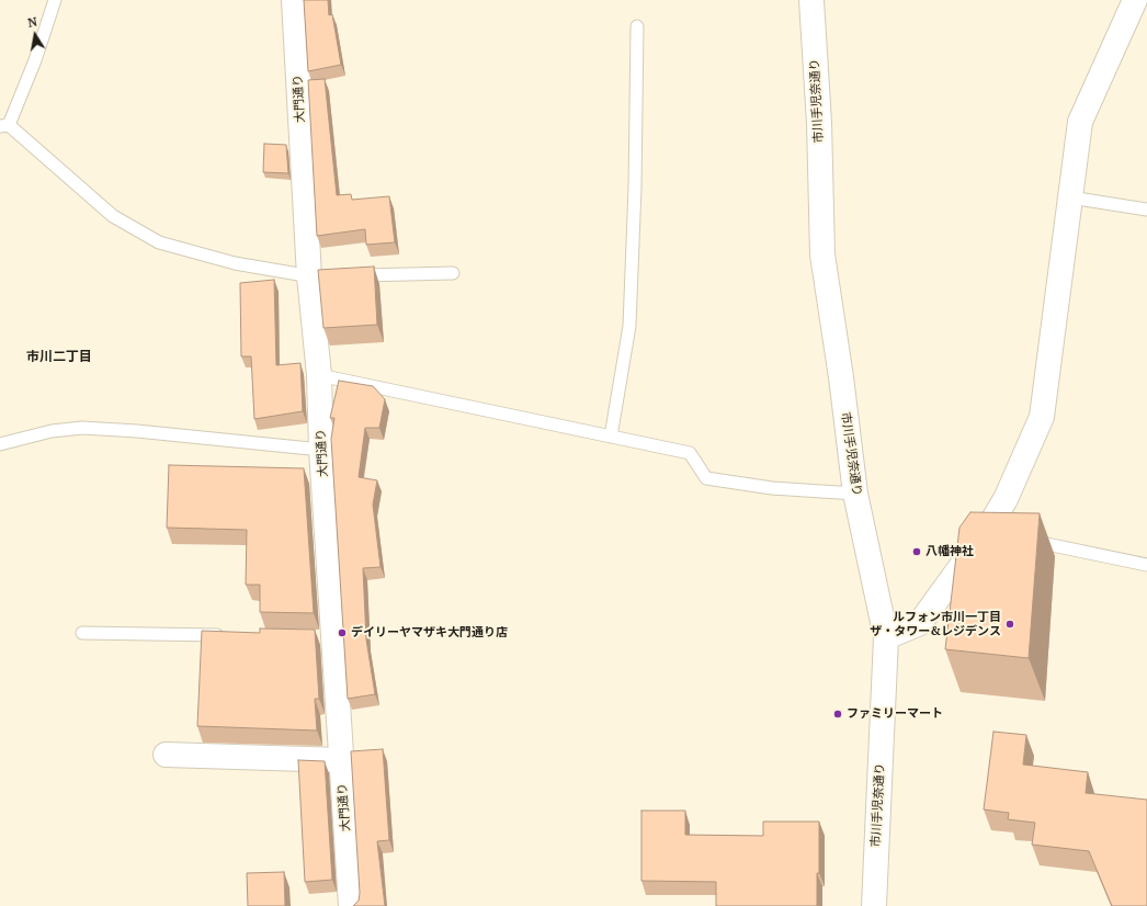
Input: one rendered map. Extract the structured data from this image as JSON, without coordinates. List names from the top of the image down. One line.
{"streets":{"street":["大門通り","市川手児奈通り"]},"districts":["市川二丁目"],"places":["八幡神社","ルフォン市川一丁目 ザ・タワー&レジデンス","デイリーヤマザキ大門通り店","ファミリーマート"],"north":"top"}
